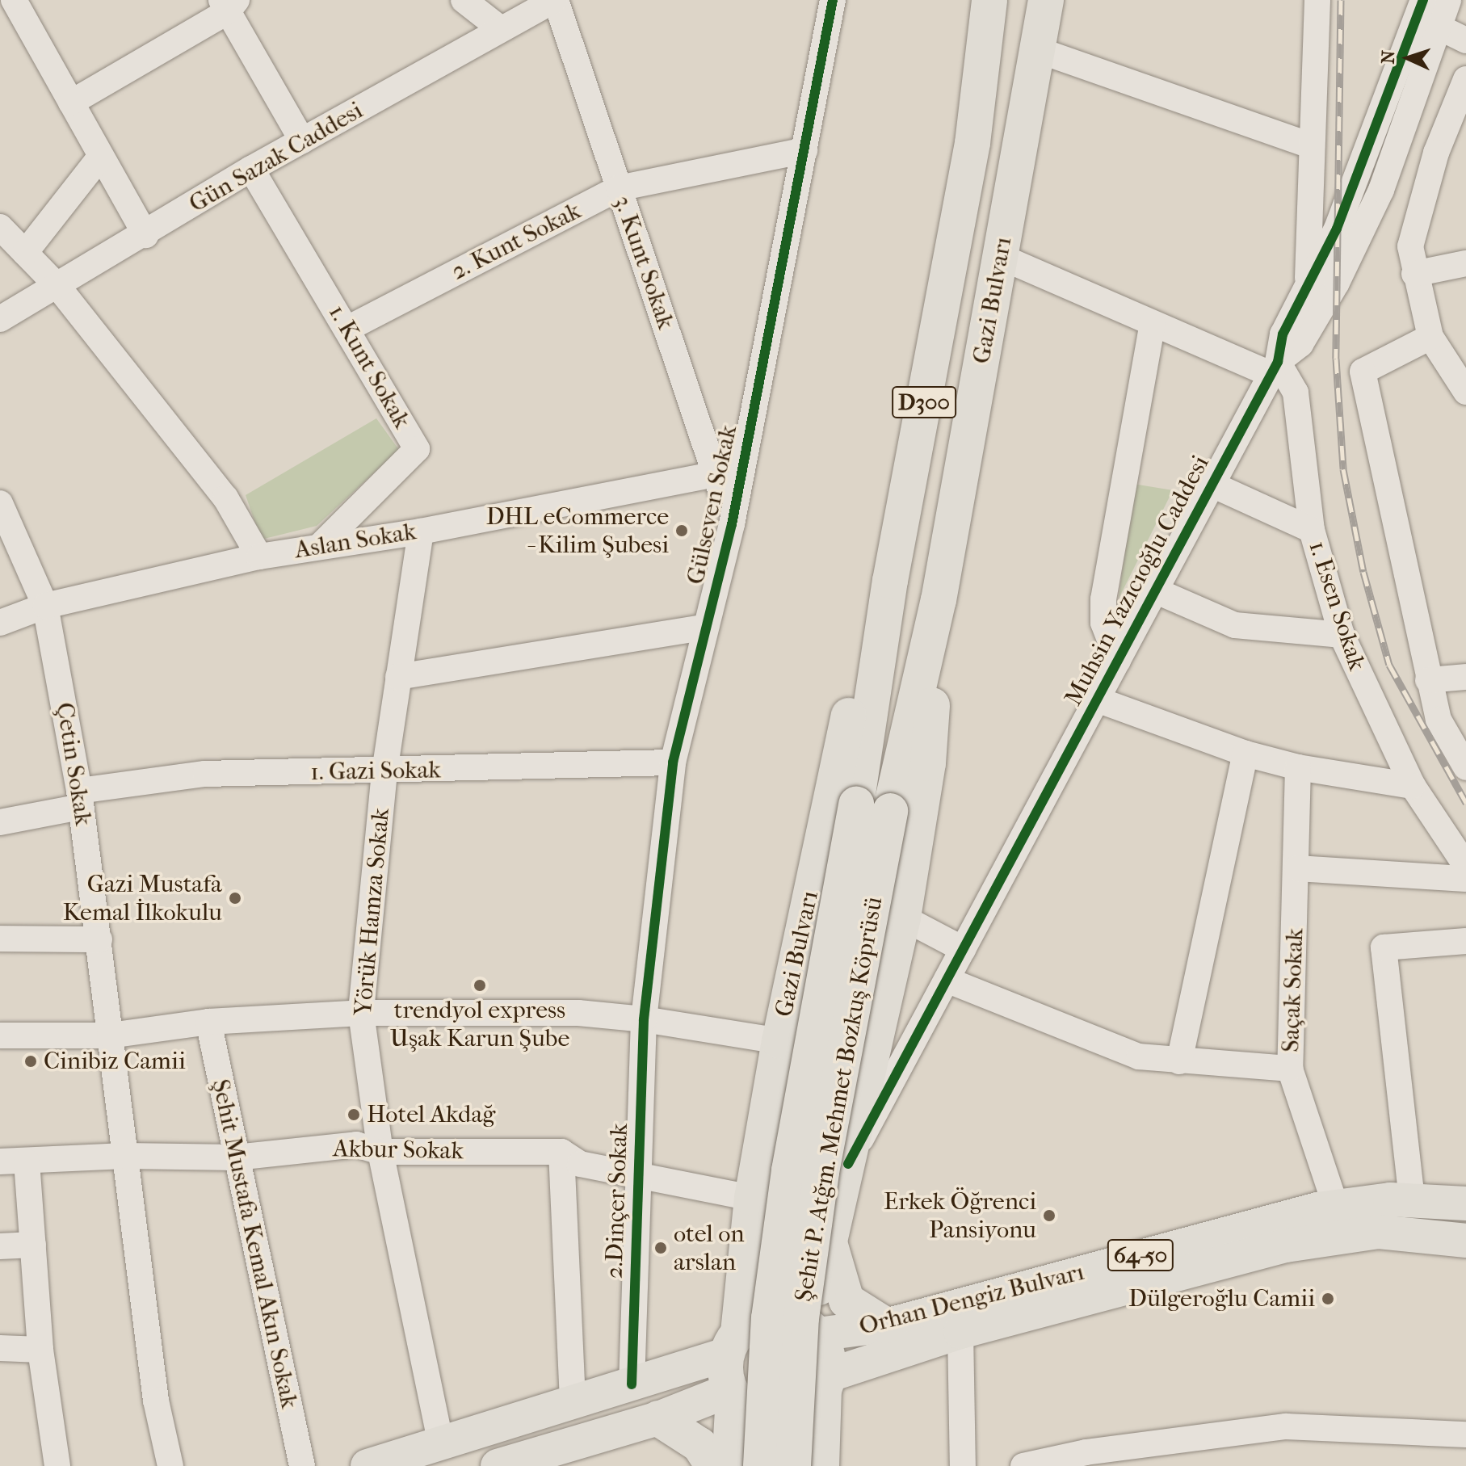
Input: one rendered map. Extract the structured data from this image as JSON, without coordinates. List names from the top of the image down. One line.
{"streets":{"highway":["Gazi Bulvarı","D300","Şehit P. Atğm. Mehmet Bozkuş Köprüsü"],"main road":["64-50","Orhan Dengiz Bulvarı"],"street":["Gün Sazak Caddesi","2. Kunt Sokak","3. Kunt Sokak","1. Kunt Sokak","Gülseven Sokak","Aslan Sokak","Muhsin Yazıcıoğlu Caddesi","1. Esen Sokak","Çetin Sokak","1. Gazi Sokak","Yörük Hamza Sokak","Saçak Sokak","Akbur Sokak","2.Dinçer Sokak","Şehit Mustafa Kemal Akın Sokak"]},"crossings":[["Gün Sazak Caddesi","3. Kunt Sokak"],["Gün Sazak Caddesi","1. Kunt Sokak"],["2. Kunt Sokak","3. Kunt Sokak"],["2. Kunt Sokak","1. Kunt Sokak"],["2. Kunt Sokak","Gülseven Sokak"],["3. Kunt Sokak","Gülseven Sokak"],["3. Kunt Sokak","Aslan Sokak"],["Gazi Bulvarı","Muhsin Yazıcıoğlu Caddesi"],["Gazi Bulvarı","Şehit P. Atğm. Mehmet Bozkuş Köprüsü"],["Gazi Bulvarı","Akbur Sokak"],["Gazi Bulvarı","Orhan Dengiz Bulvarı"],["1. Kunt Sokak","Aslan Sokak"],["Gülseven Sokak","1. Gazi Sokak"],["Gülseven Sokak","2.Dinçer Sokak"],["Aslan Sokak","Çetin Sokak"],["Aslan Sokak","Yörük Hamza Sokak"],["Muhsin Yazıcıoğlu Caddesi","1. Esen Sokak"],["Çetin Sokak","1. Gazi Sokak"],["Çetin Sokak","Akbur Sokak"],["1. Gazi Sokak","Yörük Hamza Sokak"],["Yörük Hamza Sokak","Akbur Sokak"],["Saçak Sokak","Orhan Dengiz Bulvarı"],["Akbur Sokak","2.Dinçer Sokak"],["Akbur Sokak","Şehit Mustafa Kemal Akın Sokak"]],"places":["DHL eCommerce - Kilim Şubesi","Gazi Mustafa Kemal İlkokulu","trendyol express Uşak Karun Şube","Cinibiz Camii","Hotel Akdağ","Erkek Öğrenci Pansiyonu","otel on arslan","Dülgeroğlu Camii"],"north":"left"}
